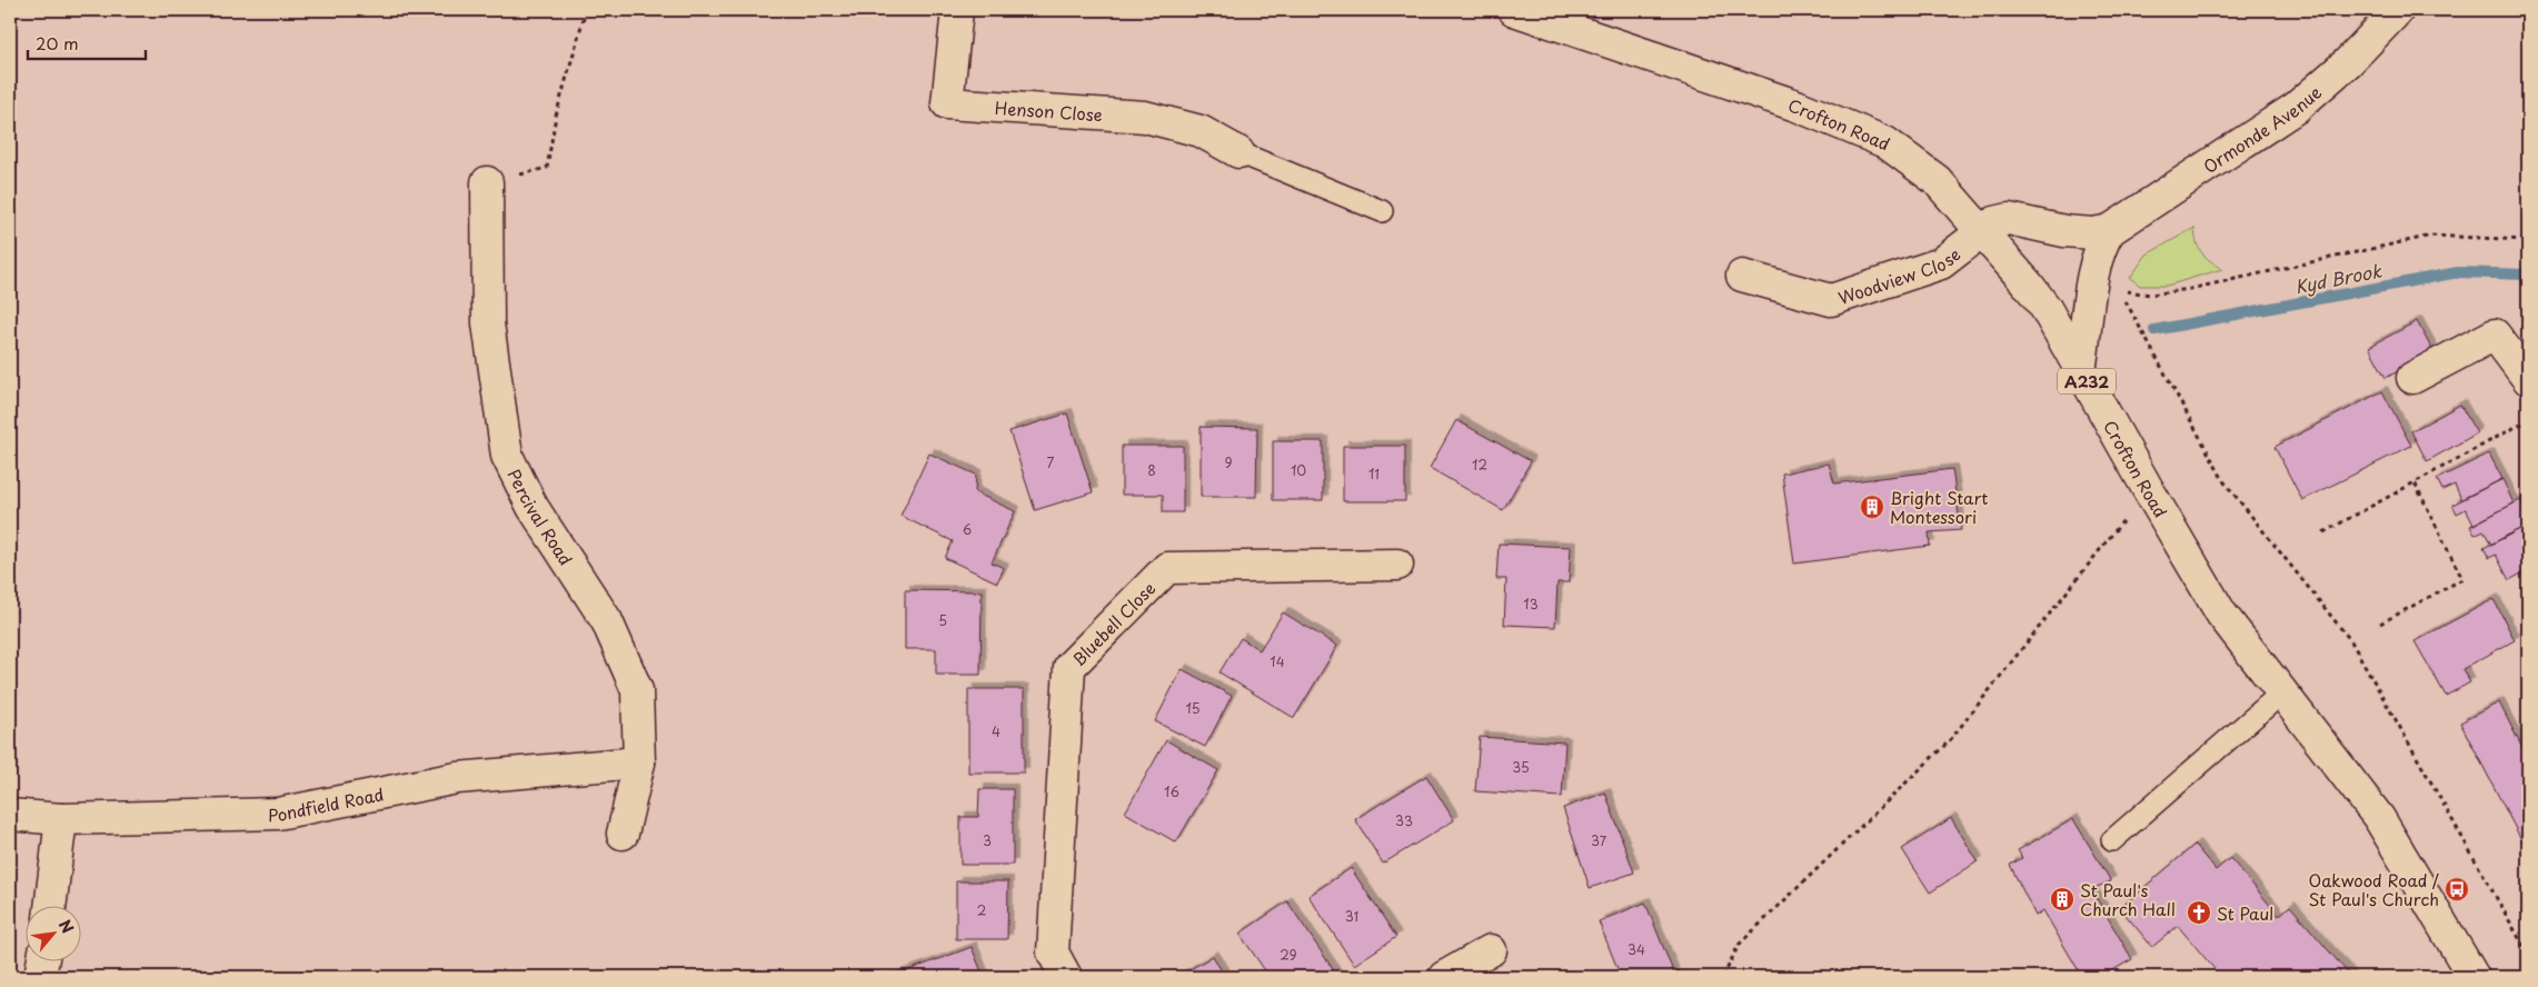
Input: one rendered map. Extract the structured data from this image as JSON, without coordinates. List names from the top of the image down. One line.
{"streets":{"street":["Henson Close","Crofton Road","Ormonde Avenue","Woodview Close","A232","Percival Road","Bluebell Close","Pondfield Road"]},"crossings":[["Crofton Road","Ormonde Avenue"],["Crofton Road","Woodview Close"],["Ormonde Avenue","Woodview Close"],["Percival Road","Pondfield Road"]],"water":["Kyd Brook"],"places":{"building":["Bright Start Montessori","St Paul's Church Hall"],"bus stop":["Oakwood Road / St Paul's Church"],"church":["St Paul"]},"house_numbers":["7","9","12","8","10","11","6","13","5","14","15","4","35","16","33","3","37","2","31","34","29"],"scale_bar":"20 m","north":"top right"}
